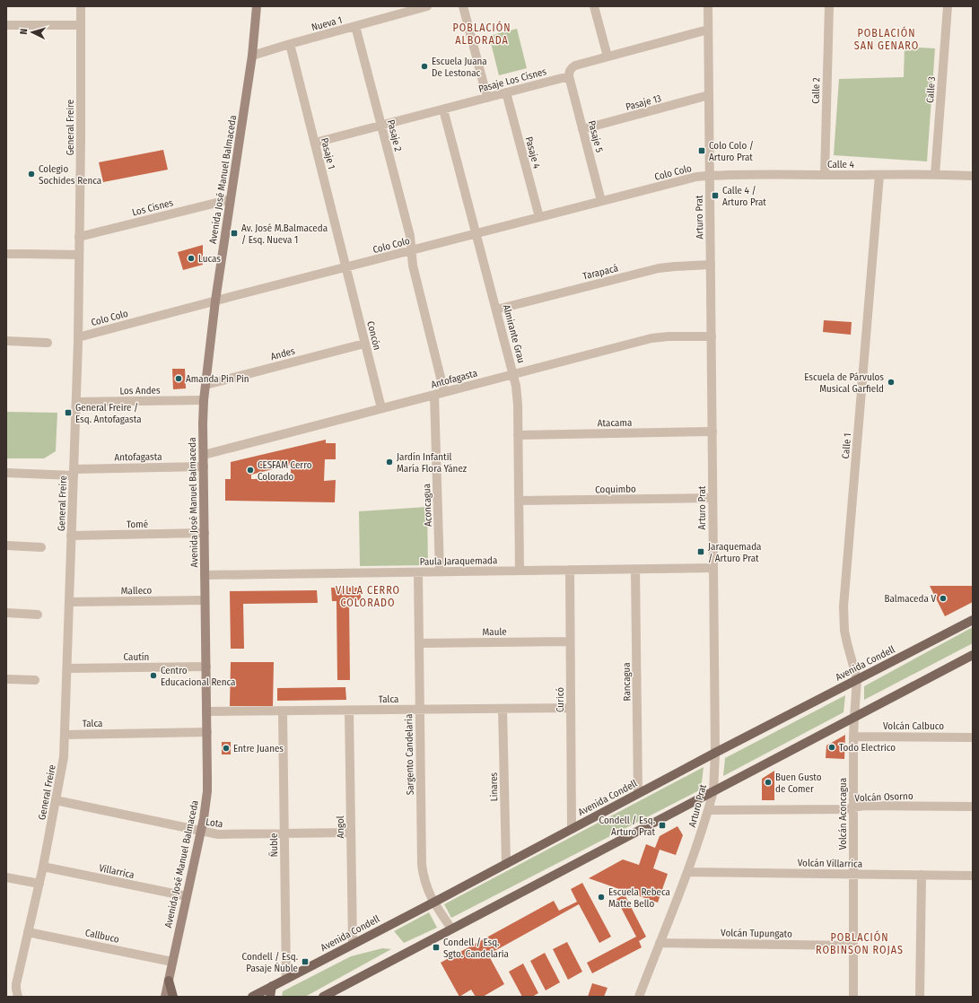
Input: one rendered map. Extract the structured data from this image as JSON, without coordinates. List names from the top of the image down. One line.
{"streets":{"main road":["Avenida José Manuel Balmaceda","Avenida Condell"],"street":["Nueva 1","Pasaje Los Cisnes","Calle 3","Calle 2","Pasaje 13","General Freire","Pasaje 2","Pasaje 5","Pasaje 4","Pasaje 1","Calle 4","Colo Colo","Los Cisnes","Arturo Prat","Tarapacá","Almirante Grau","Concón","Andes","Antofagasta","Los Andes","Atacama","Calle 1","Coquimbo","Aconcagua","Tomé","Paula Jaraquemada","Malleco","Maule","Cautín","Rancagua","Talca","Curicó","Volcán Calbuco","Sargento Candelaria","Linares","Volcán Osorno","Volcán Aconcagua","Lota","Angol","Ñuble","Volcán Villarrica","Villarrica","Volcán Tupungato","Callbuco"]},"crossings":[["Nueva 1","Pasaje 2"],["Nueva 1","Pasaje 1"],["Nueva 1","Avenida José Manuel Balmaceda"],["Pasaje Los Cisnes","Pasaje 2"],["Pasaje Los Cisnes","Pasaje 5"],["Pasaje Los Cisnes","Pasaje 4"],["Pasaje Los Cisnes","Pasaje 1"],["Pasaje Los Cisnes","Almirante Grau"],["Calle 3","Calle 4"],["Calle 2","Calle 4"],["Pasaje 13","Pasaje 5"],["Pasaje 13","Arturo Prat"],["General Freire","Colo Colo"],["General Freire","Los Cisnes"],["General Freire","Antofagasta"],["General Freire","Los Andes"],["General Freire","Tomé"],["General Freire","Malleco"],["General Freire","Cautín"],["General Freire","Talca"],["General Freire","Lota"],["General Freire","Villarrica"],["General Freire","Callbuco"],["Pasaje 2","Colo Colo"],["Pasaje 5","Colo Colo"],["Pasaje 4","Colo Colo"],["Pasaje 1","Colo Colo"],["Pasaje 1","Concón"],["Calle 4","Colo Colo"],["Calle 4","Arturo Prat"],["Calle 4","Calle 1"],["Colo Colo","Avenida José Manuel Balmaceda"],["Colo Colo","Arturo Prat"],["Colo Colo","Almirante Grau"],["Colo Colo","Concón"],["Avenida José Manuel Balmaceda","Los Cisnes"],["Avenida José Manuel Balmaceda","Andes"],["Avenida José Manuel Balmaceda","Antofagasta"],["Avenida José Manuel Balmaceda","Los Andes"],["Avenida José Manuel Balmaceda","Tomé"],["Avenida José Manuel Balmaceda","Paula Jaraquemada"],["Avenida José Manuel Balmaceda","Malleco"],["Avenida José Manuel Balmaceda","Cautín"],["Avenida José Manuel Balmaceda","Talca"],["Avenida José Manuel Balmaceda","Lota"],["Avenida José Manuel Balmaceda","Villarrica"],["Avenida José Manuel Balmaceda","Callbuco"],["Arturo Prat","Tarapacá"],["Arturo Prat","Antofagasta"],["Arturo Prat","Atacama"],["Arturo Prat","Coquimbo"],["Arturo Prat","Paula Jaraquemada"],["Arturo Prat","Avenida Condell"],["Arturo Prat","Volcán Osorno"],["Arturo Prat","Volcán Villarrica"],["Arturo Prat","Volcán Tupungato"],["Tarapacá","Almirante Grau"],["Almirante Grau","Antofagasta"],["Almirante Grau","Atacama"],["Almirante Grau","Coquimbo"],["Almirante Grau","Paula Jaraquemada"],["Concón","Andes"],["Concón","Antofagasta"],["Antofagasta","Aconcagua"],["Calle 1","Avenida Condell"],["Calle 1","Volcán Aconcagua"],["Aconcagua","Paula Jaraquemada"],["Paula Jaraquemada","Rancagua"],["Paula Jaraquemada","Curicó"],["Paula Jaraquemada","Sargento Candelaria"],["Maule","Curicó"],["Maule","Sargento Candelaria"],["Avenida Condell","Rancagua"],["Avenida Condell","Curicó"],["Avenida Condell","Sargento Candelaria"],["Avenida Condell","Linares"],["Avenida Condell","Angol"],["Avenida Condell","Ñuble"],["Talca","Curicó"],["Talca","Sargento Candelaria"],["Talca","Linares"],["Talca","Angol"],["Talca","Ñuble"],["Volcán Calbuco","Volcán Aconcagua"],["Volcán Osorno","Volcán Aconcagua"],["Volcán Aconcagua","Volcán Villarrica"],["Volcán Aconcagua","Volcán Tupungato"],["Lota","Angol"],["Lota","Ñuble"]],"districts":["POBLACIÓN ALBORADA","POBLACIÓN SAN GENARO","VILLA CERRO COLORADO","POBLACIÓN ROBINSON ROJAS"],"places":{"other":["Escuela Juana De Lestonac","Colegio Sochides Renca","Lucas","Amanda Pin Pin","Escuela de Párvulos Musical Garfield","Jardín Infantil María Flora Yánez","CESFAM Cerro Colorado","Balmaceda V","Centro Educacional Renca","Todo Electrico","Entre Juanes","Buen Gusto de Comer","Escuela Rebeca Matte Bello"],"transit":["Colo Colo / Arturo Prat","Calle 4 / Arturo Prat","Av. José M.Balmaceda / Esq. Nueva 1","General Freire / Esq. Antofagasta","Jaraquemada / Arturo Prat","Condell / Esq. Arturo Prat","Condell / Esq. Sgto. Candelaria","Condell / Esq. Pasaje Ñuble"]},"north":"left"}
